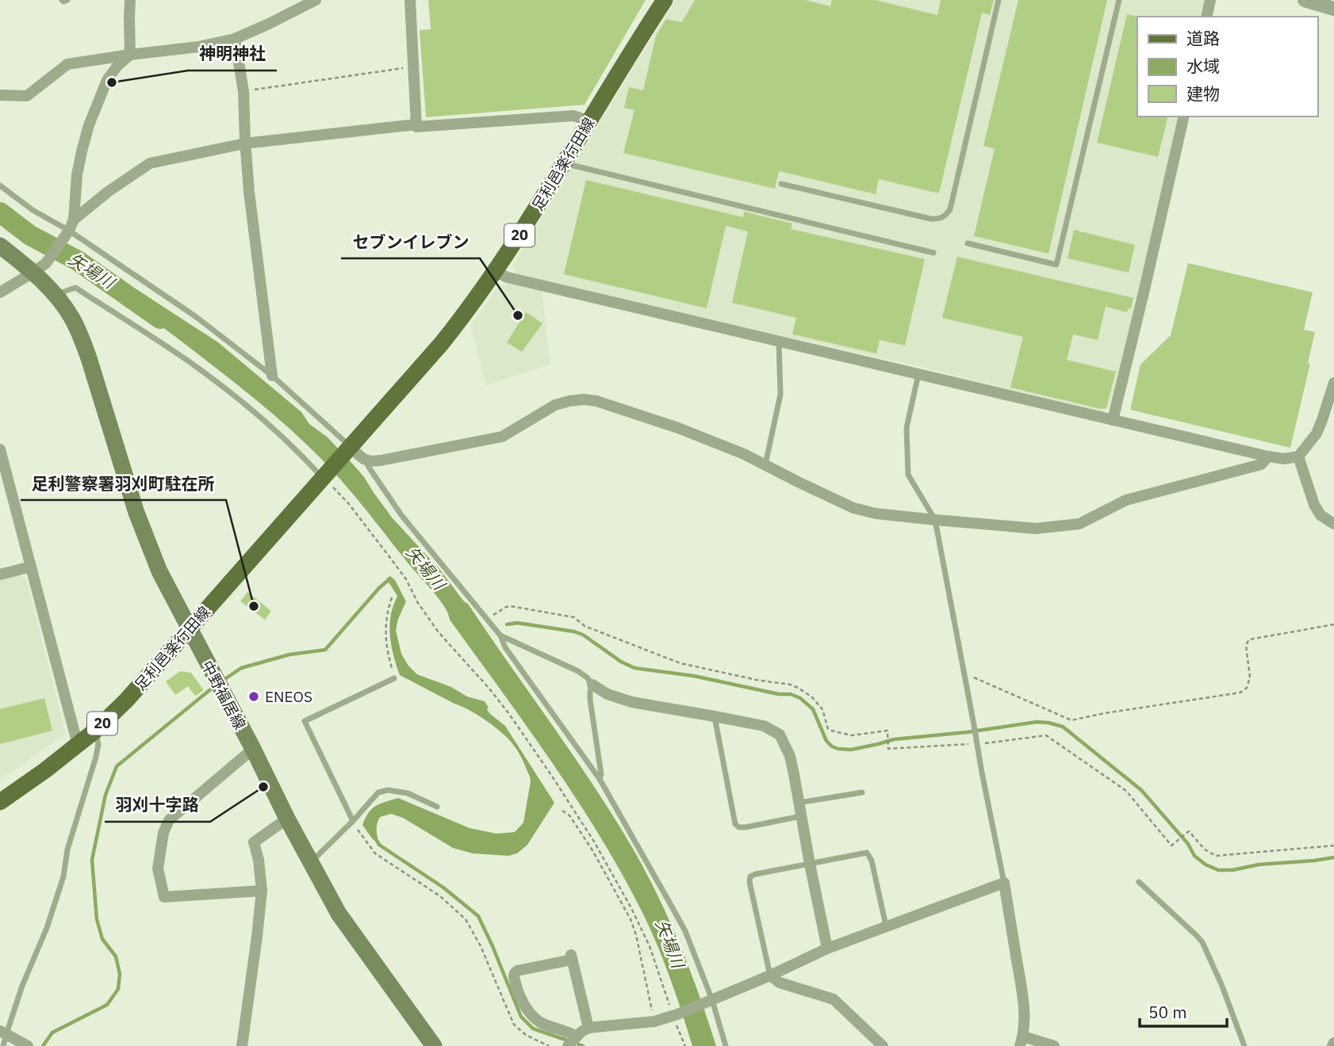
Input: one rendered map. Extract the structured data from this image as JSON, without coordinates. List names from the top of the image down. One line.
{"streets":{"main road":["足利邑楽行田線","20","中野福居線"]},"crossings":[["足利邑楽行田線","20"],["足利邑楽行田線","中野福居線"]],"water":["矢場川"],"places":["神明神社","セブンイレブン","足利警察署羽刈町駐在所","ENEOS","羽刈十字路"],"legend":["道路","水域","建物"],"scale_bar":"50 m"}
